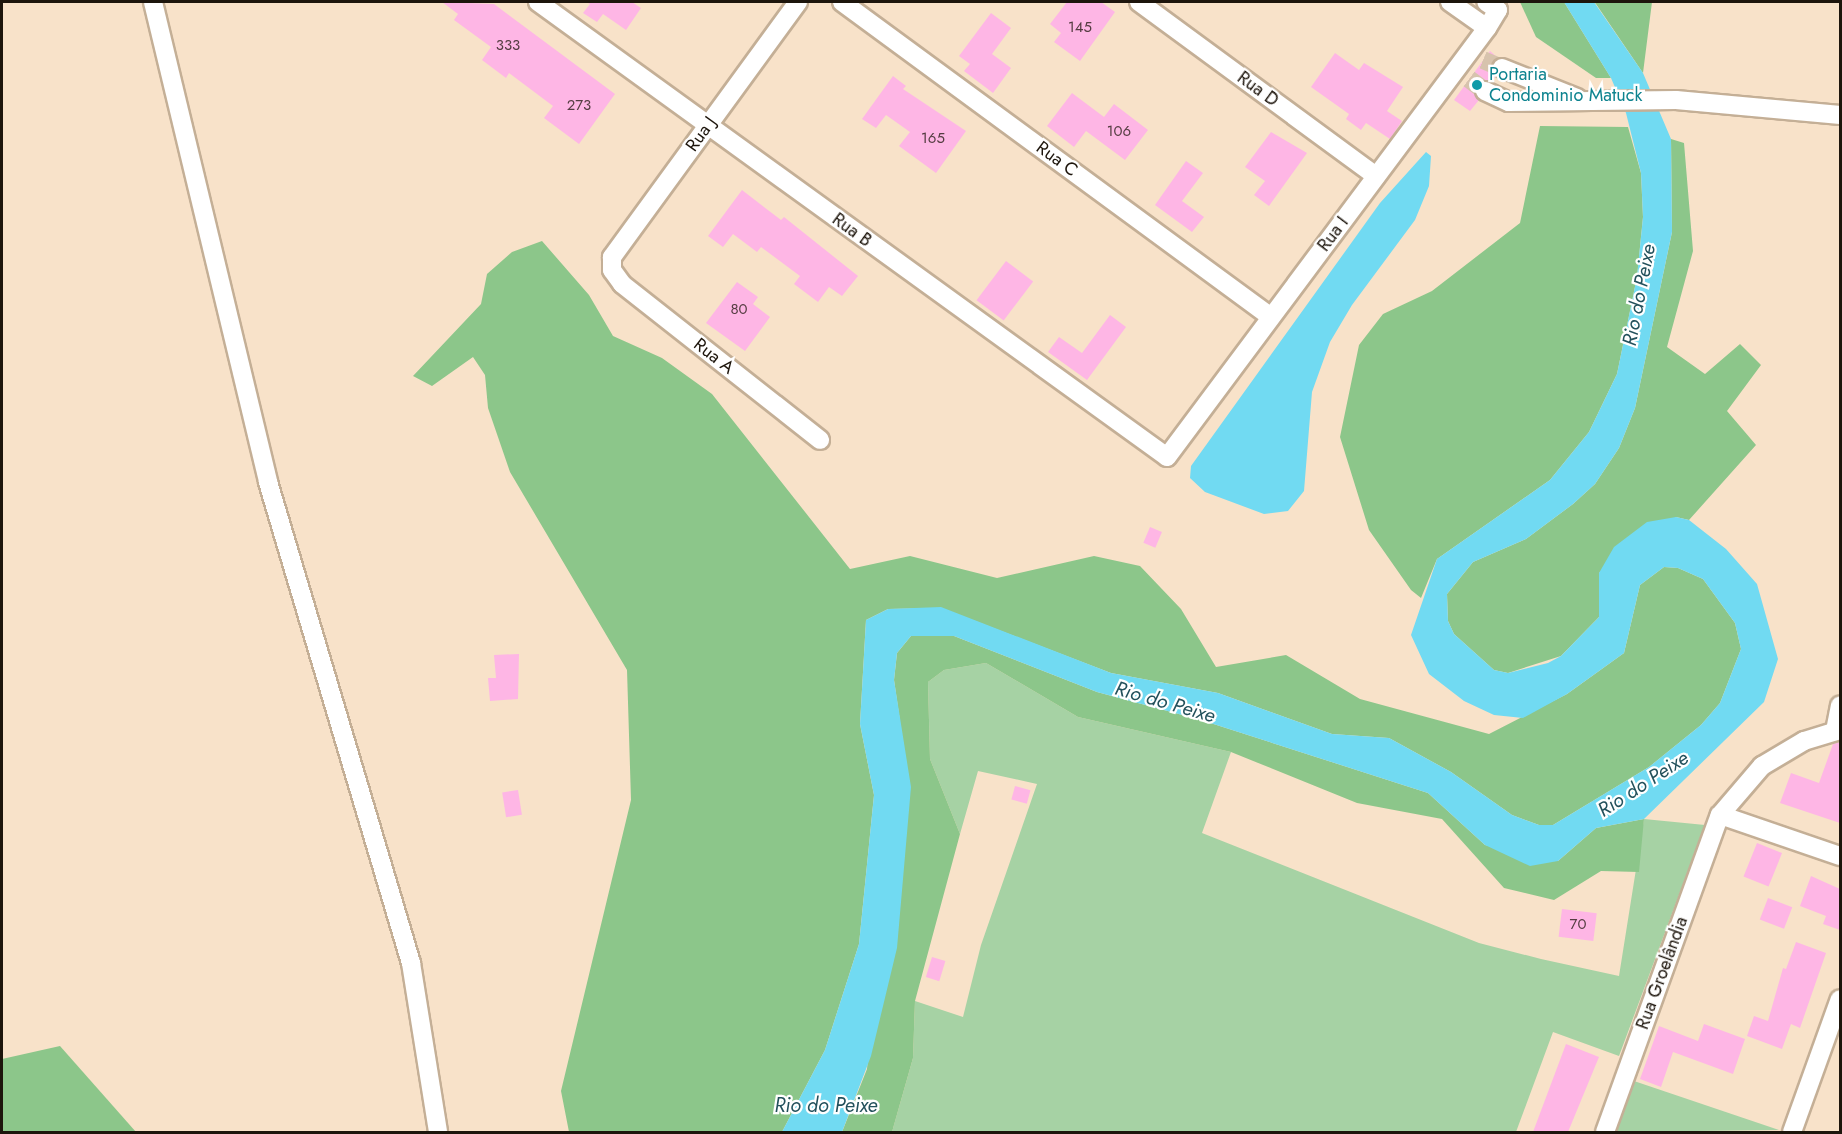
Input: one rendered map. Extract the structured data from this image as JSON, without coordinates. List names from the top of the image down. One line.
{"streets":{"street":["Rua D","Rua J","Rua C","Rua B","Rua I","Rua A","Rua Groelândia"]},"crossings":[["Rua D","Rua I"],["Rua J","Rua B"],["Rua J","Rua A"],["Rua C","Rua I"],["Rua B","Rua I"]],"water":["Rio do Peixe"],"places":["Portaria Condominio Matuck"],"house_numbers":["145","333","273","106","165","80","70"]}
